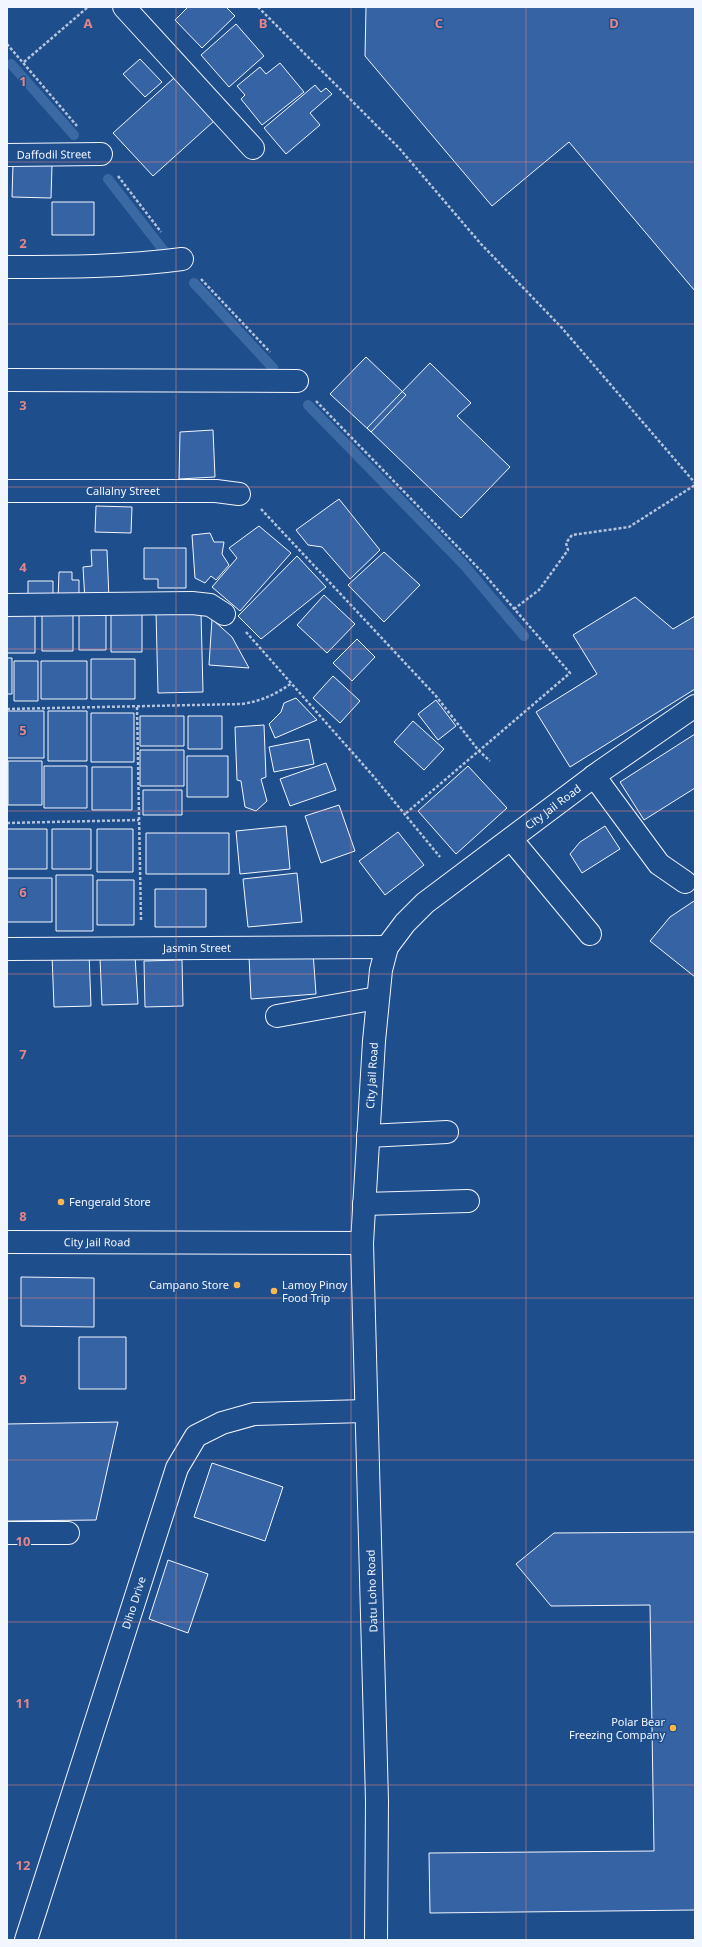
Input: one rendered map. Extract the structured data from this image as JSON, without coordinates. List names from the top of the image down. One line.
{"streets":{"street":["Daffodil Street","Callalny Street","City Jail Road","Jasmin Street","Datu Loho Road","Diho Drive"]},"crossings":[["City Jail Road","Jasmin Street"],["City Jail Road","Datu Loho Road"],["Datu Loho Road","Diho Drive"]],"places":["Fengerald Store","Campano Store","Lamoy Pinoy Food Trip","Polar Bear Freezing Company"],"grid":{"columns":["A","B","C","D"],"rows":["1","2","3","4","5","6","7","8","9","10","11","12"]}}
